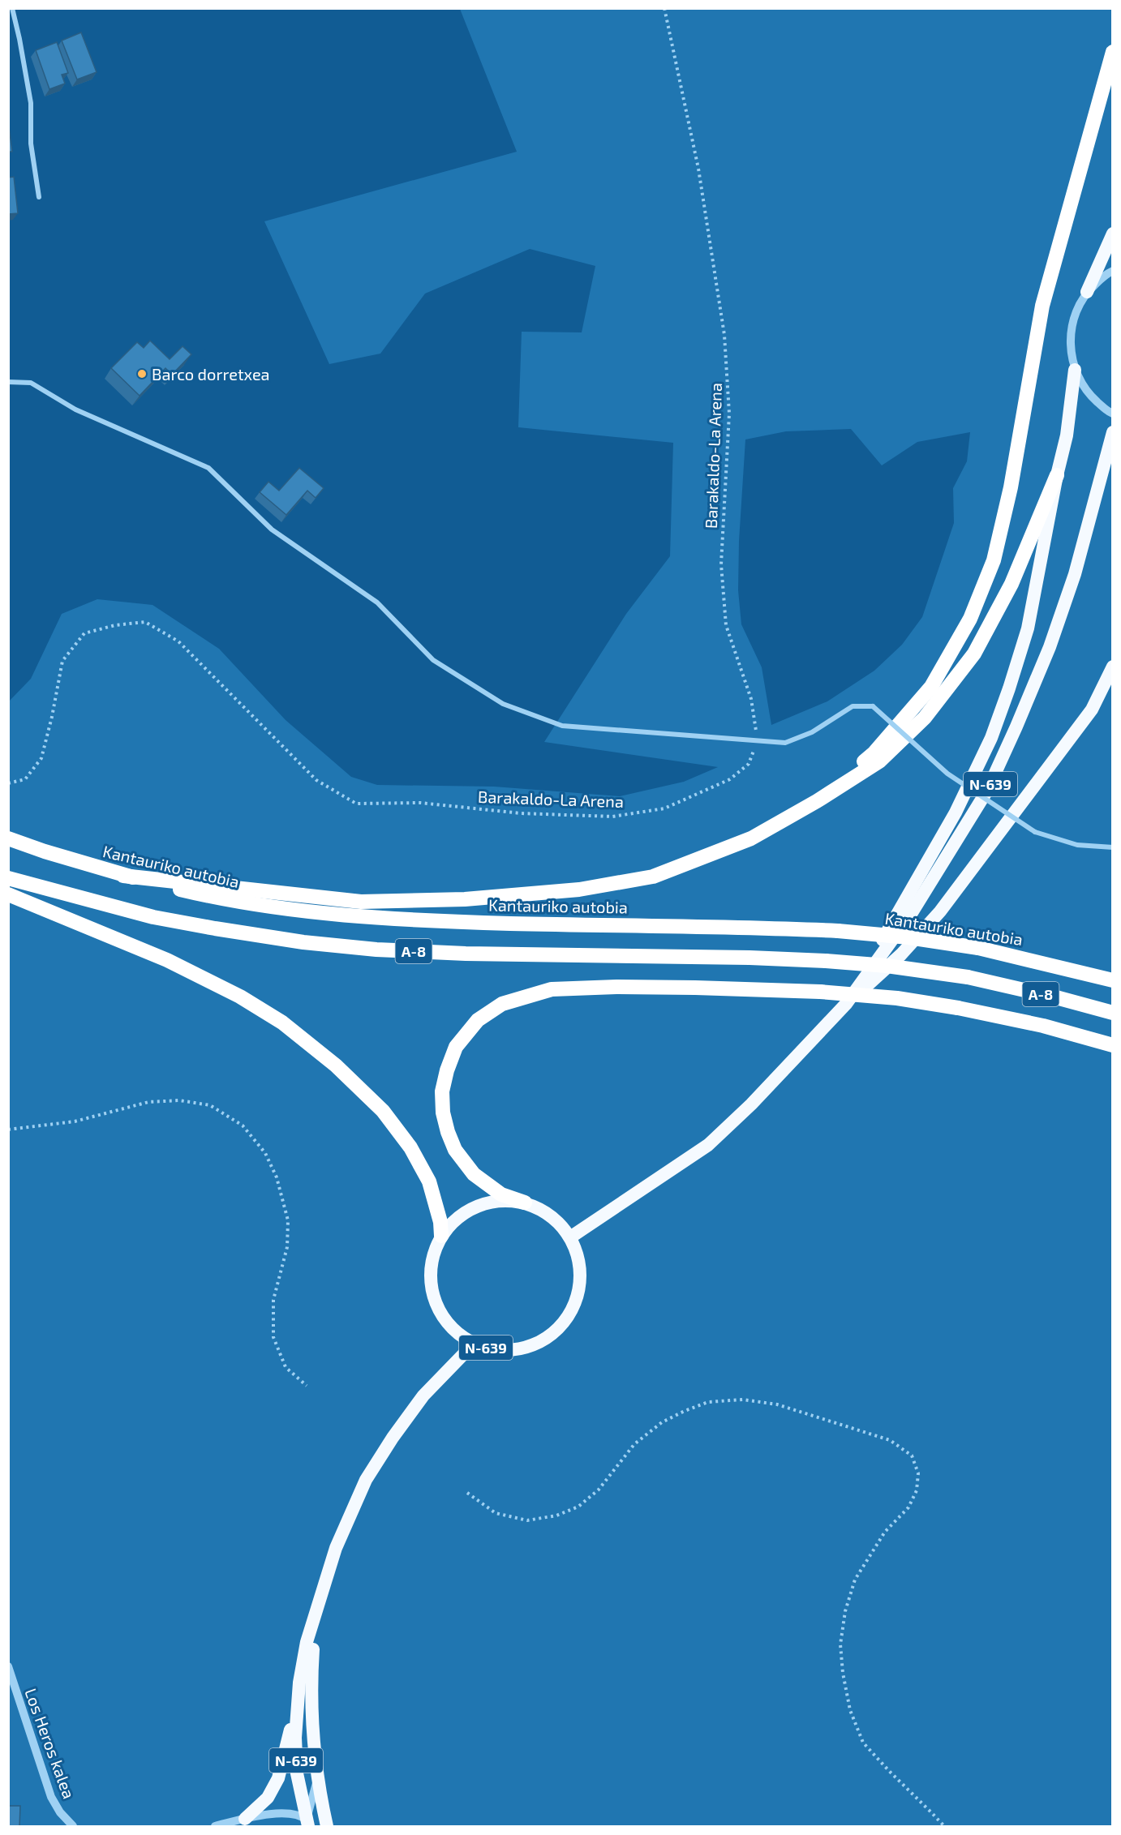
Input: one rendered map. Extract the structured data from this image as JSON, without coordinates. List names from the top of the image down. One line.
{"streets":{"highway":["N-639","Kantauriko autobia","A-8"],"street":["Los Heros kalea"],"path":["Barakaldo-La Arena"]},"places":["Barco dorretxea"]}
